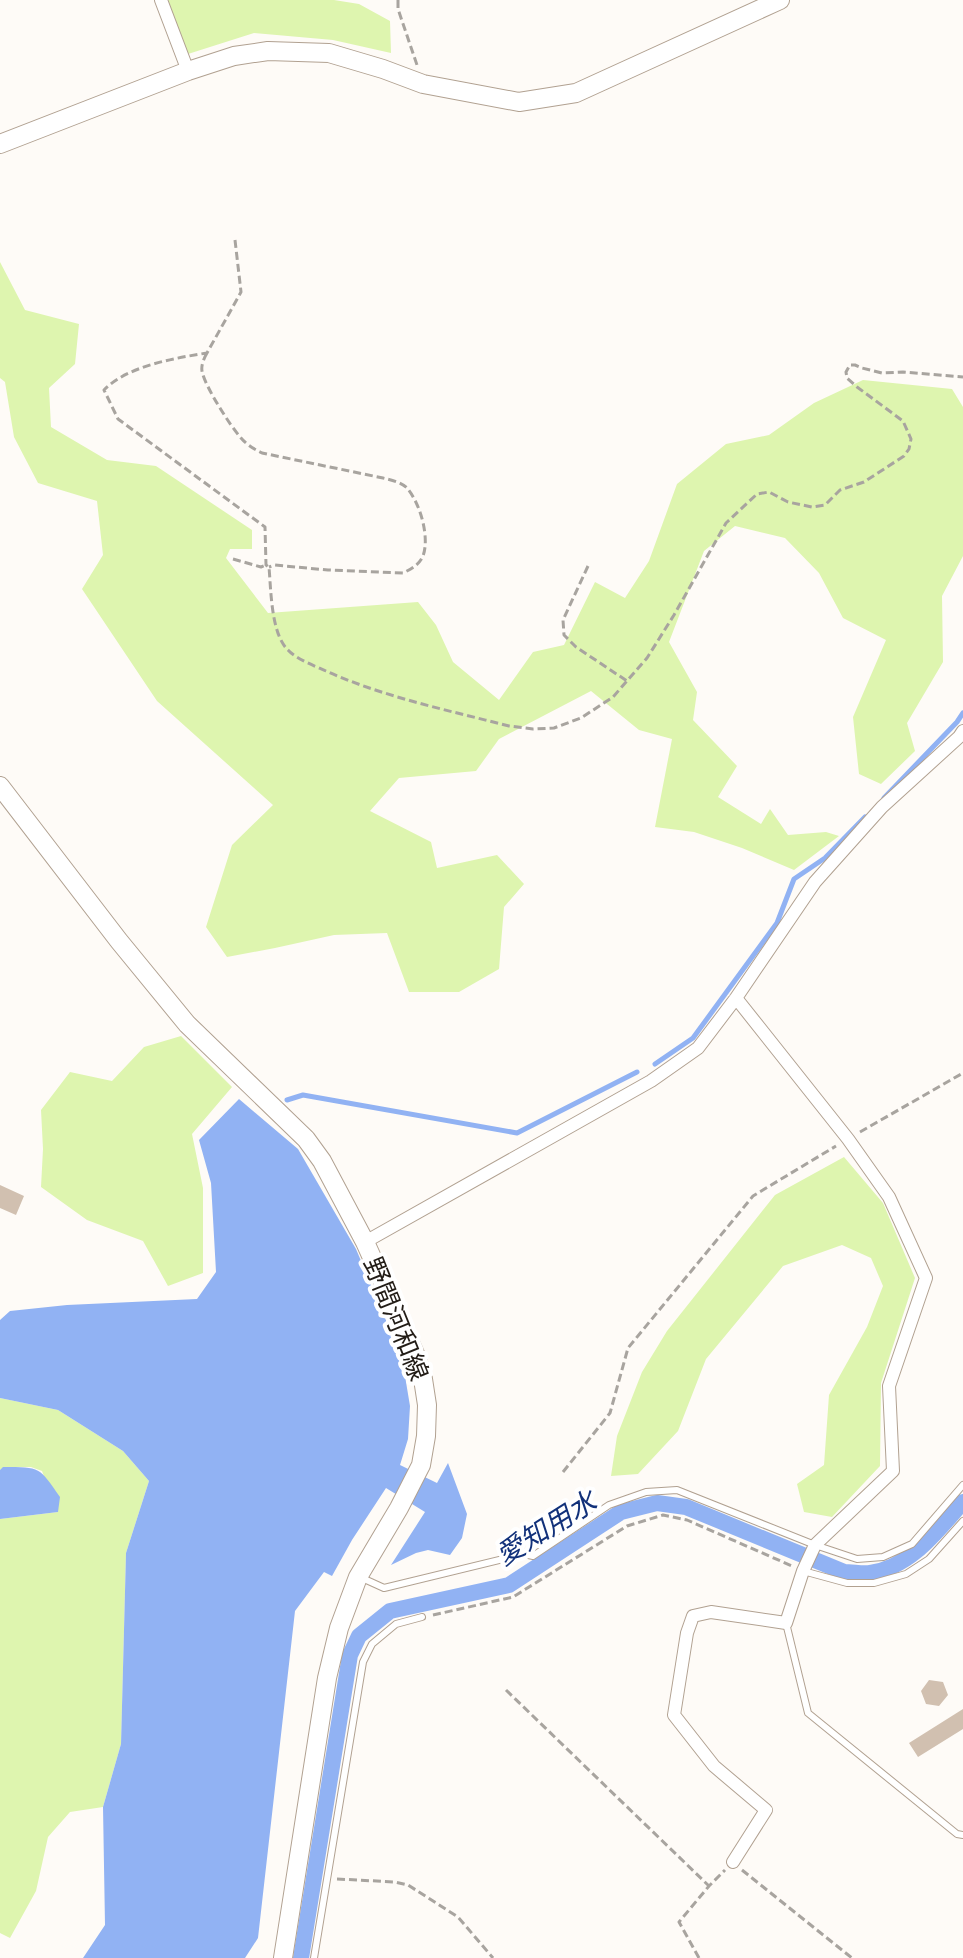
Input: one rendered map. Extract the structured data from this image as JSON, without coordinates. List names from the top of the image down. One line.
{"streets":{"main road":["野間河和線"]},"water":["愛知用水"]}
